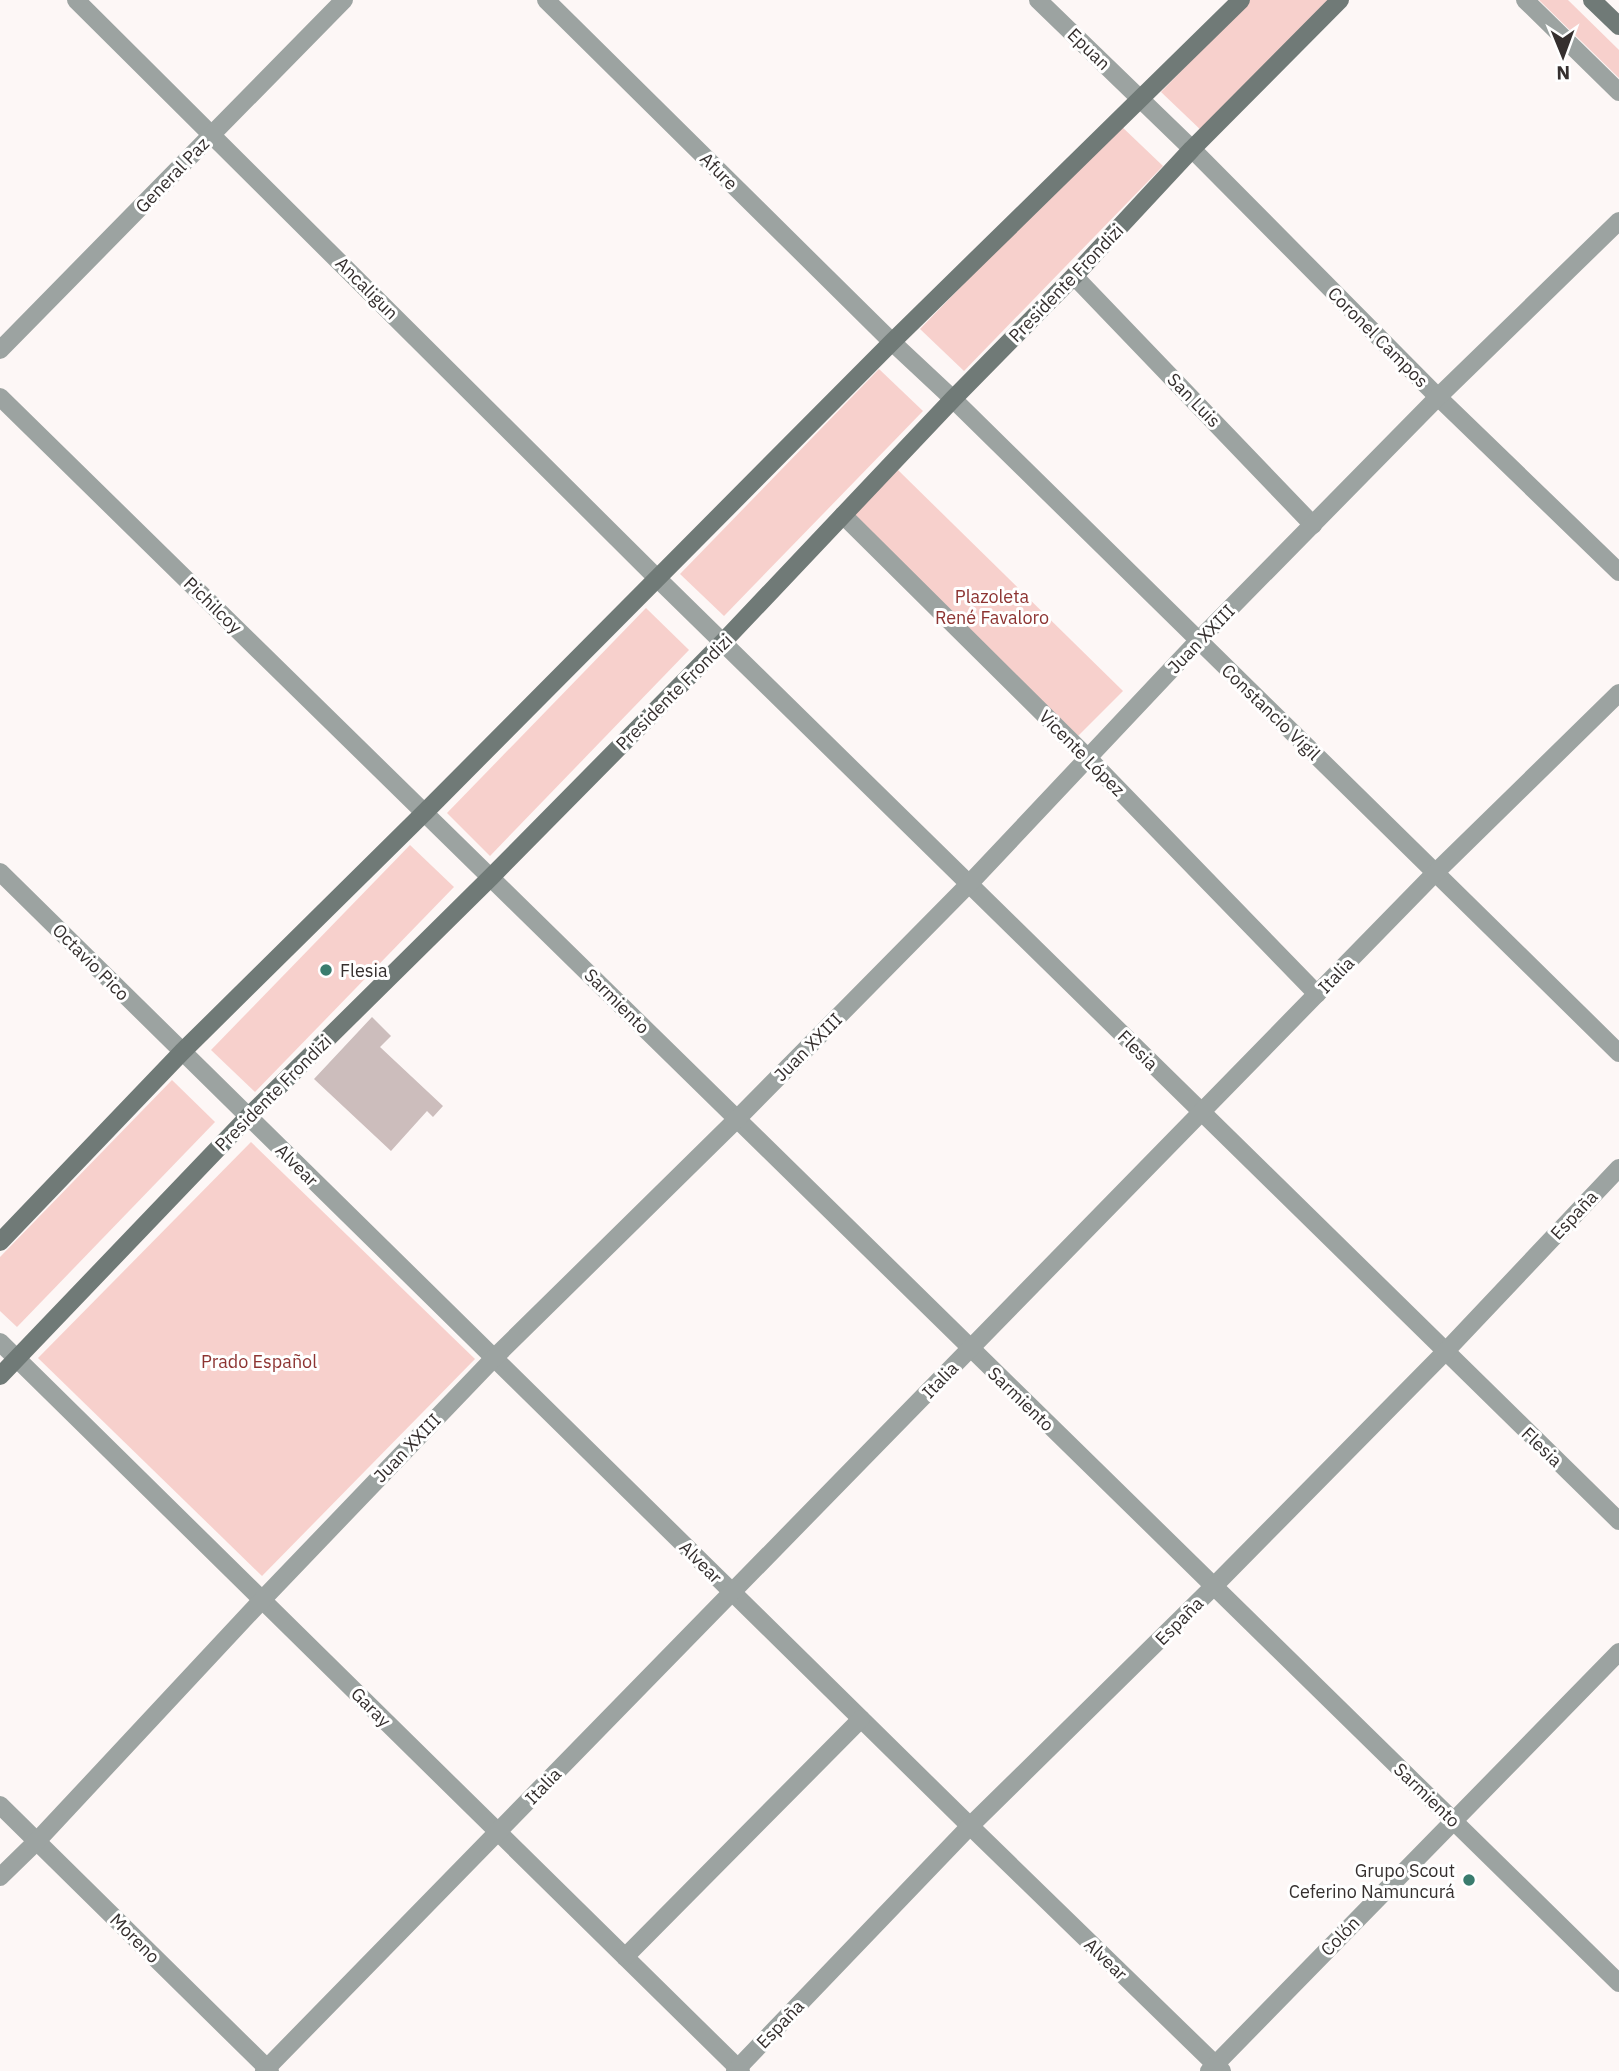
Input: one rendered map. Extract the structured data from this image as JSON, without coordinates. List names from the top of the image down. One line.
{"streets":{"main road":["Presidente Frondizi"],"street":["Epuan","Afure","General Paz","Ancaligun","Coronel Campos","San Luis","Pichilcoy","Juan XXIII","Constancio Vigil","Vicente López","Octavio Pico","Italia","Sarmiento","Flesia","Alvear","España","Garay","Colón","Moreno"]},"crossings":[["Epuan","Coronel Campos"],["Afure","Constancio Vigil"],["General Paz","Ancaligun"],["Presidente Frondizi","Coronel Campos"],["Presidente Frondizi","San Luis"],["Presidente Frondizi","Constancio Vigil"],["Presidente Frondizi","Vicente López"],["Presidente Frondizi","Sarmiento"],["Presidente Frondizi","Flesia"],["Presidente Frondizi","Alvear"],["Presidente Frondizi","Garay"],["Ancaligun","Flesia"],["Coronel Campos","Juan XXIII"],["San Luis","Juan XXIII"],["Pichilcoy","Sarmiento"],["Juan XXIII","Constancio Vigil"],["Juan XXIII","Vicente López"],["Juan XXIII","Sarmiento"],["Juan XXIII","Flesia"],["Juan XXIII","Alvear"],["Juan XXIII","Garay"],["Juan XXIII","Moreno"],["Constancio Vigil","Italia"],["Vicente López","Italia"],["Octavio Pico","Alvear"],["Italia","Sarmiento"],["Italia","Flesia"],["Italia","Alvear"],["Italia","Garay"],["Italia","Moreno"],["Sarmiento","España"],["Sarmiento","Colón"],["Flesia","España"],["Alvear","España"],["Alvear","Colón"],["España","Garay"]],"parks":["Plazoleta René Favaloro","Prado Español"],"places":["Flesia","Grupo Scout Ceferino Namuncurá"],"north":"bottom"}
